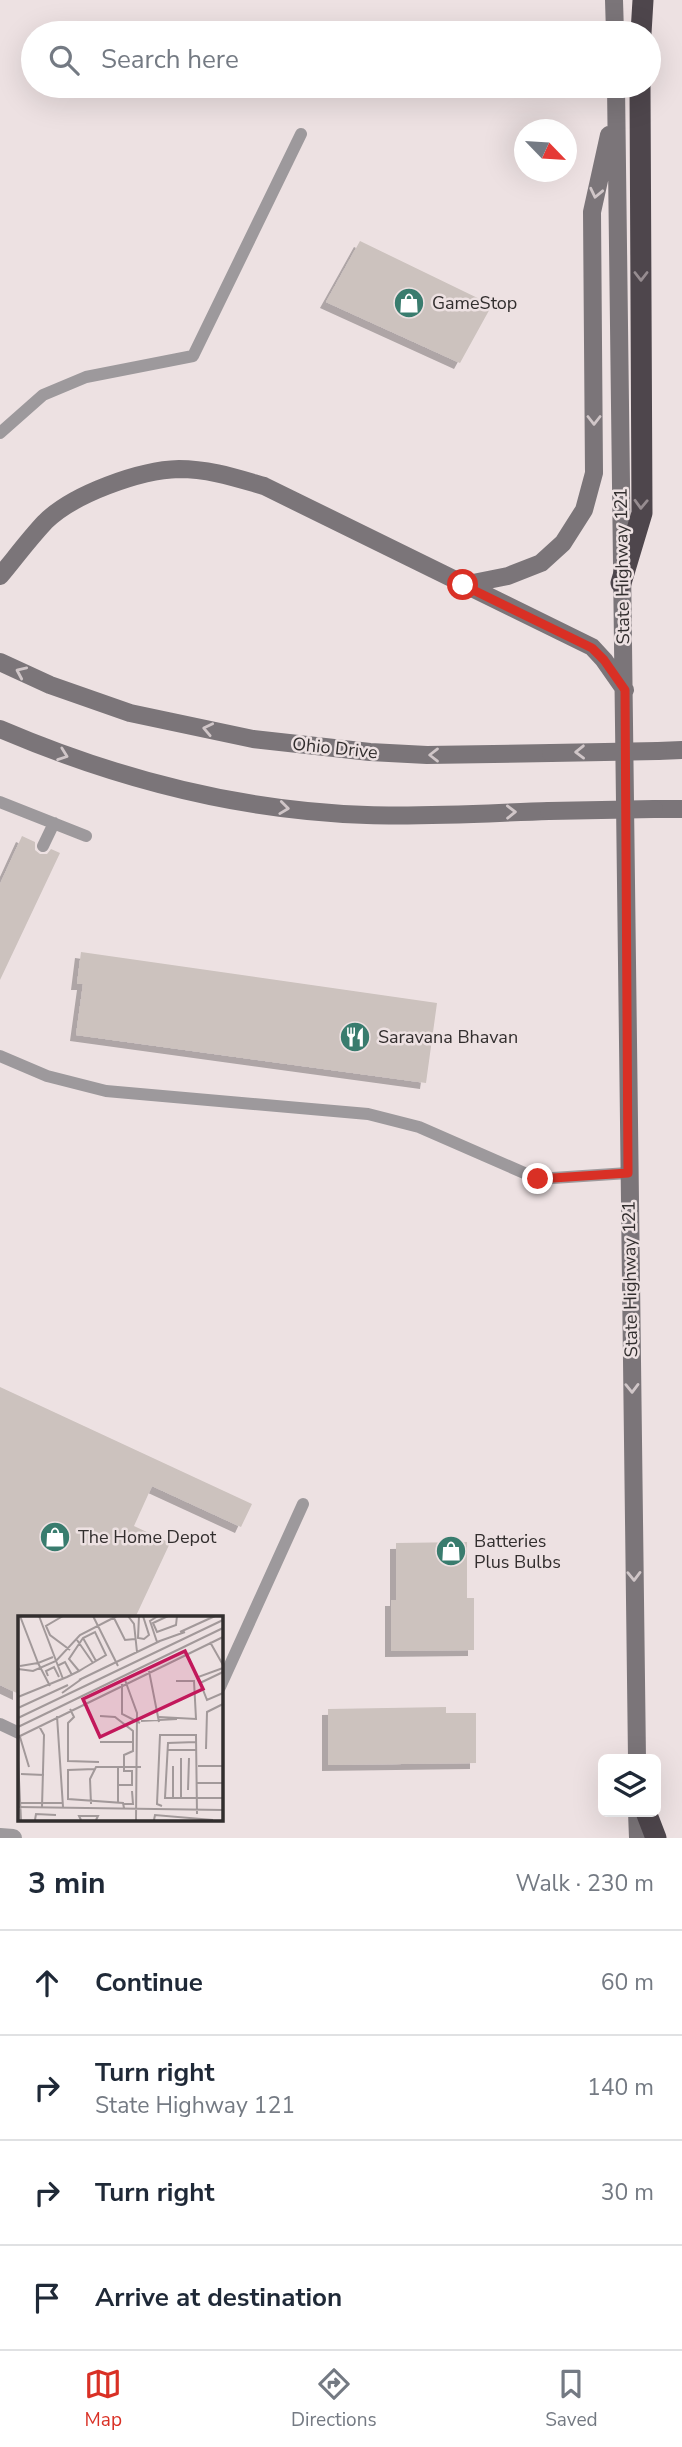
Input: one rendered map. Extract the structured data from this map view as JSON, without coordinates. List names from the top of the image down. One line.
{"streets":{"main road":["State Highway 121","Ohio Drive"]},"one_way":["State Highway 121"],"places":{"shop":["GameStop","The Home Depot","Batteries Plus Bulbs"],"restaurant":["Saravana Bhavan"]},"north":"bottom right","page":{"search":"Search here","heading":["3 min","Walk · 230 m"],"list":[["Continue","60 m"],["Turn right","State Highway 121","140 m"],["Turn right","30 m"],"Arrive at destination"],"nav":["Map","Directions","Saved"]}}
